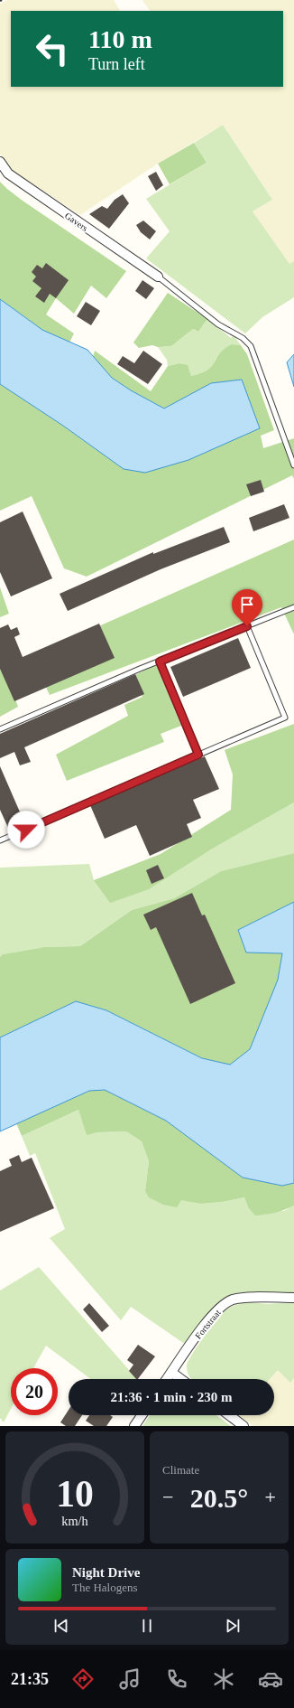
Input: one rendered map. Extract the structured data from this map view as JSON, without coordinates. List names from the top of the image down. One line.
{"streets":{"street":["Gavers","Fortstraat"]},"page":{"turn":["110 m","Turn left"],"limit":"20","trip":"21:36 · 1 min · 230 m","tile":"Climate","heat":["−","20.5°","+"],"song":["Night Drive","The Halogens"],"tabs":"21:35","gauge":["10","km/h"]}}
